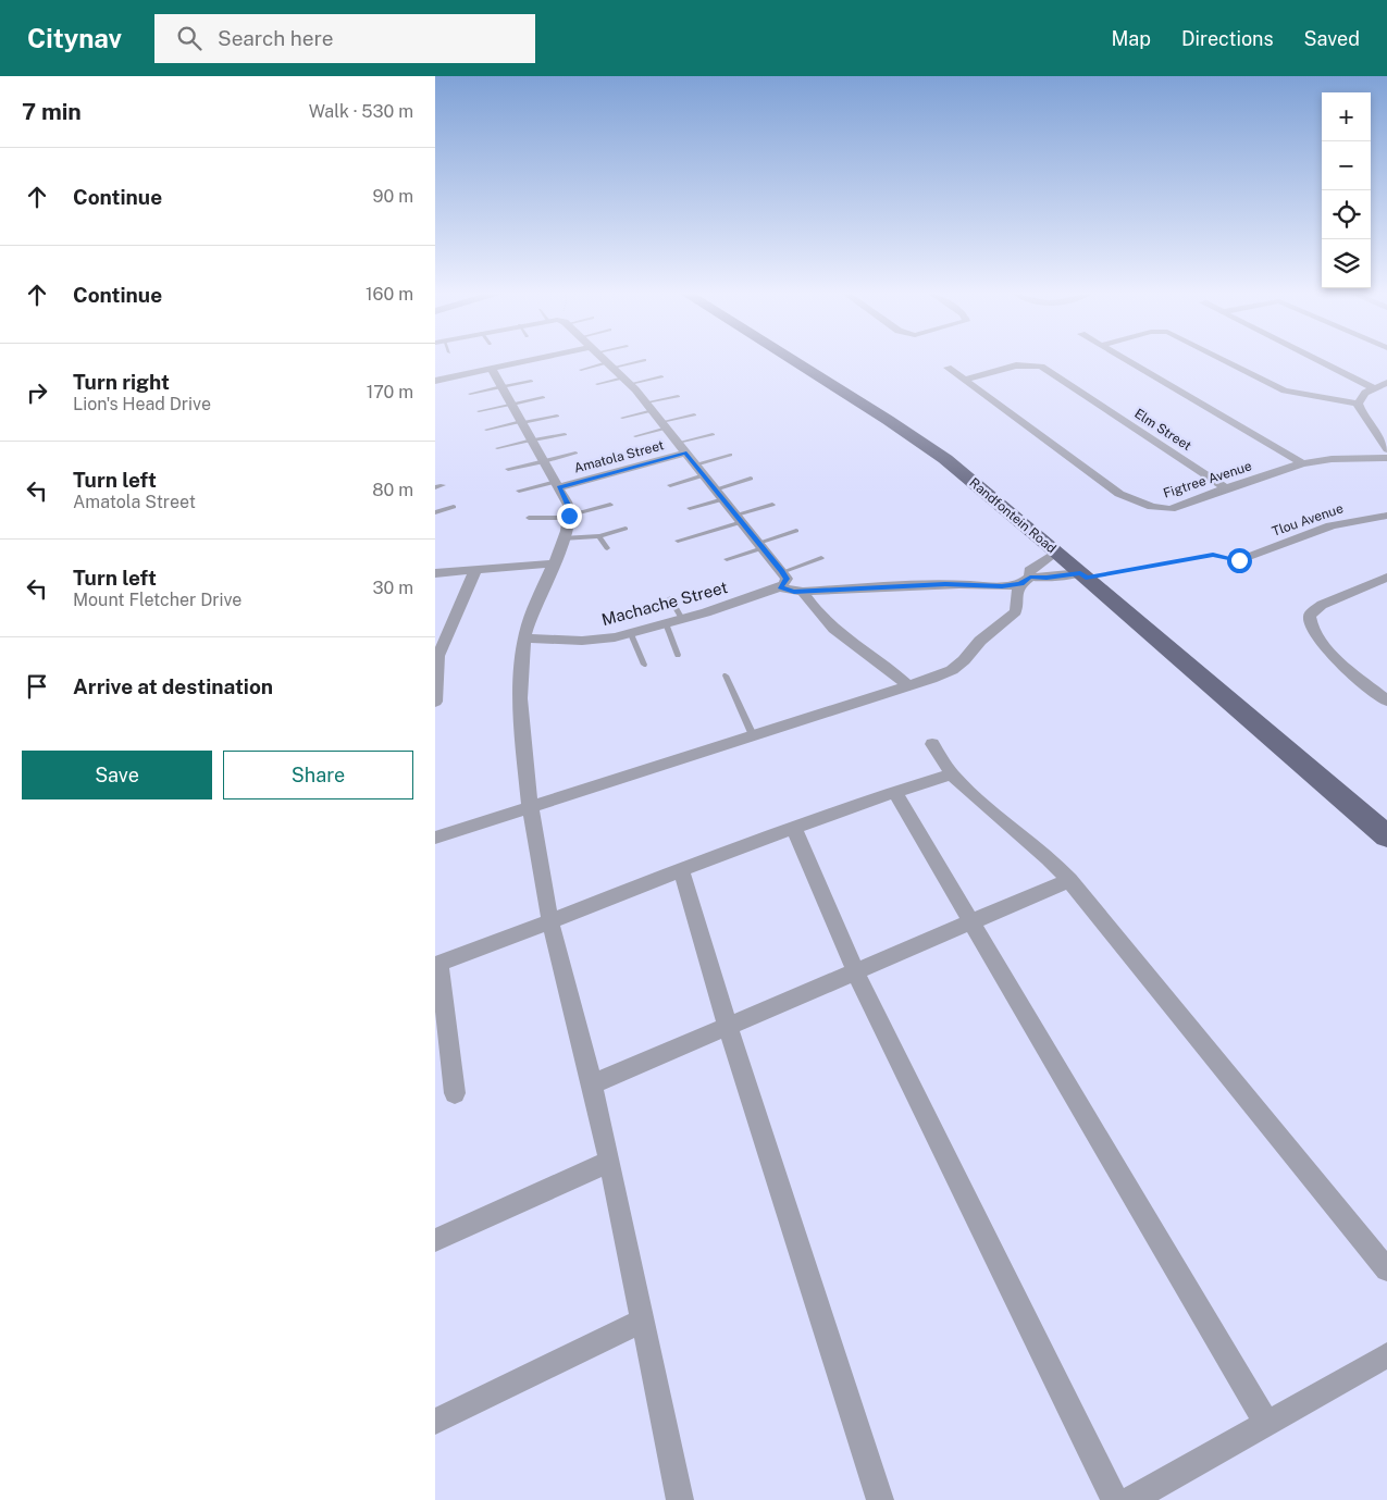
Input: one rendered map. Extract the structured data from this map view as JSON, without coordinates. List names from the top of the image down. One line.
{"streets":{"main road":["Randfontein Road"],"street":["Elm Street","Amatola Street","Figtree Avenue","Tlou Avenue","Machache Street"]},"crossings":[["Elm Street","Figtree Avenue"]],"page":{"header":"Citynav","search":"Search here","nav":["Map","Directions","Saved"],"heading":["7 min","Walk · 530 m"],"map_buttons":["+","−"],"list":[["Continue","90 m"],["Continue","160 m"],["Turn right","Lion's Head Drive","170 m"],["Turn left","Amatola Street","80 m"],["Turn left","Mount Fletcher Drive","30 m"],"Arrive at destination"],"buttons":["Save","Share"]}}
